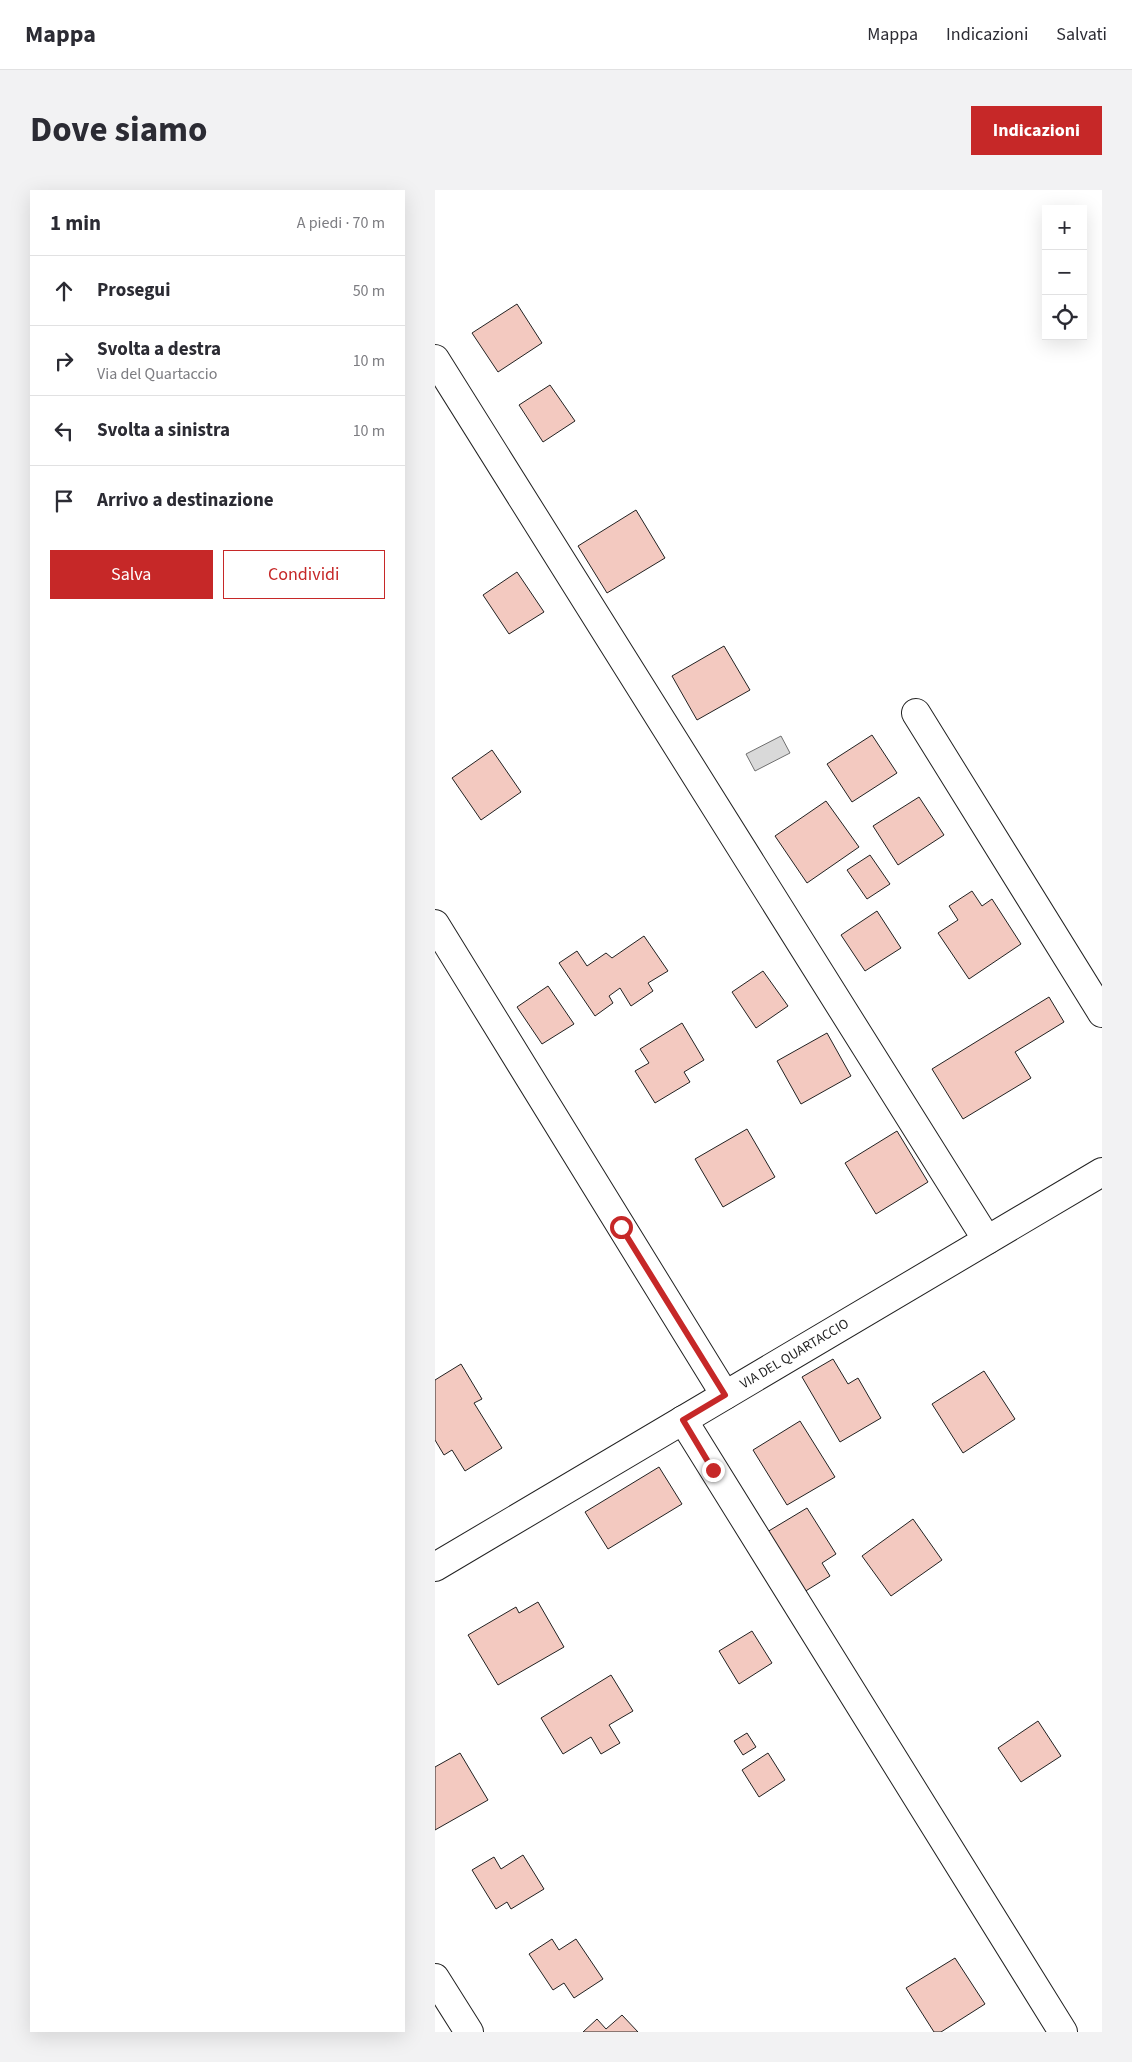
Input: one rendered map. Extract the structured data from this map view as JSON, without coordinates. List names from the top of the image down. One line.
{"streets":{"street":["VIA DEL QUARTACCIO"]},"page":{"header":"Mappa","nav":["Mappa","Indicazioni","Salvati"],"title":"Dove siamo","buttons":["Indicazioni",["Salva","Condividi"]],"heading":["1 min","A piedi · 70 m"],"map_buttons":["+","−"],"list":[["Prosegui","50 m"],["Svolta a destra","Via del Quartaccio","10 m"],["Svolta a sinistra","10 m"],"Arrivo a destinazione"]}}
